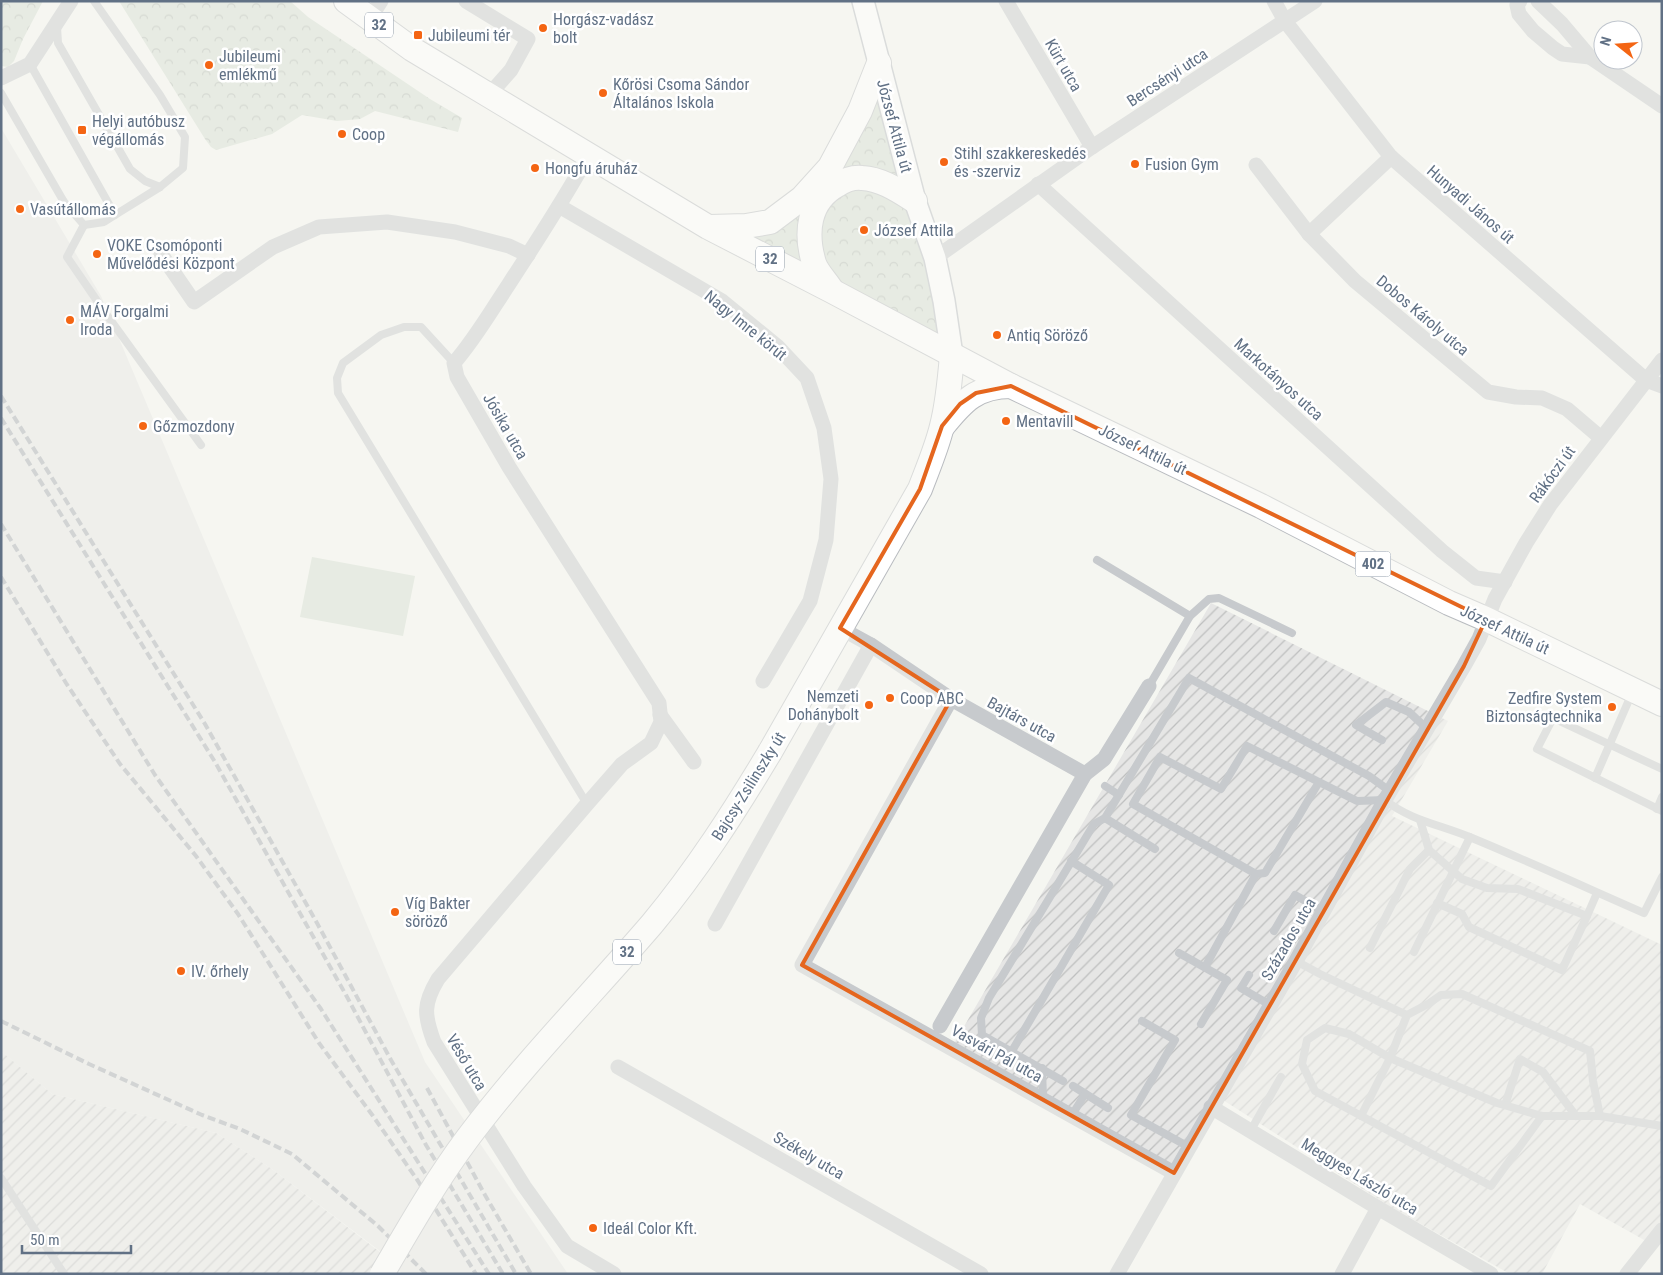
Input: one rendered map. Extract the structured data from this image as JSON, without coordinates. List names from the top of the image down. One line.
{"streets":{"main road":["32","József Attila út","402","Bajcsy-Zsilinszky út"],"street":["Kürt utca","Bercsényi utca","Hunyadi János út","Dobos Károly utca","Nagy Imre körút","Markotányos utca","Jósika utca","Rákóczi út","Bajtárs utca","Százados utca","Vasvári Pál utca","Véső utca","Székely utca","Meggyes László utca"]},"crossings":[["32","József Attila út"],["32","Bajcsy-Zsilinszky út"],["Kürt utca","Bercsényi utca"],["Bercsényi utca","József Attila út"],["Bercsényi utca","Hunyadi János út"],["Bercsényi utca","Markotányos utca"],["József Attila út","Rákóczi út"],["József Attila út","Bajcsy-Zsilinszky út"],["József Attila út","Százados utca"],["Hunyadi János út","Rákóczi út"],["Dobos Károly utca","Rákóczi út"],["Markotányos utca","Rákóczi út"],["Jósika utca","Véső utca"],["Rákóczi út","Százados utca"],["Bajtárs utca","Bajcsy-Zsilinszky út"],["Bajtárs utca","Vasvári Pál utca"],["Százados utca","Vasvári Pál utca"],["Százados utca","Meggyes László utca"]],"places":{"other":["Horgász-vadász bolt","Jubileumi emlékmű","Kőrösi Csoma Sándor Általános Iskola","Coop","Stihl szakkereskedés és -szerviz","Fusion Gym","Hongfu áruház","Vasútállomás","József Attila","VOKE Csomóponti Művelődési Központ","MÁV Forgalmi Iroda","Antiq Söröző","Mentavill","Gőzmozdony","Coop ABC","Nemzeti Dohánybolt","Zedfire System Biztonságtechnika","Víg Bakter söröző","IV. őrhely","Ideál Color Kft."],"transit":["Jubileumi tér","Helyi autóbusz végállomás"]},"scale_bar":"50 m","north":"left"}
